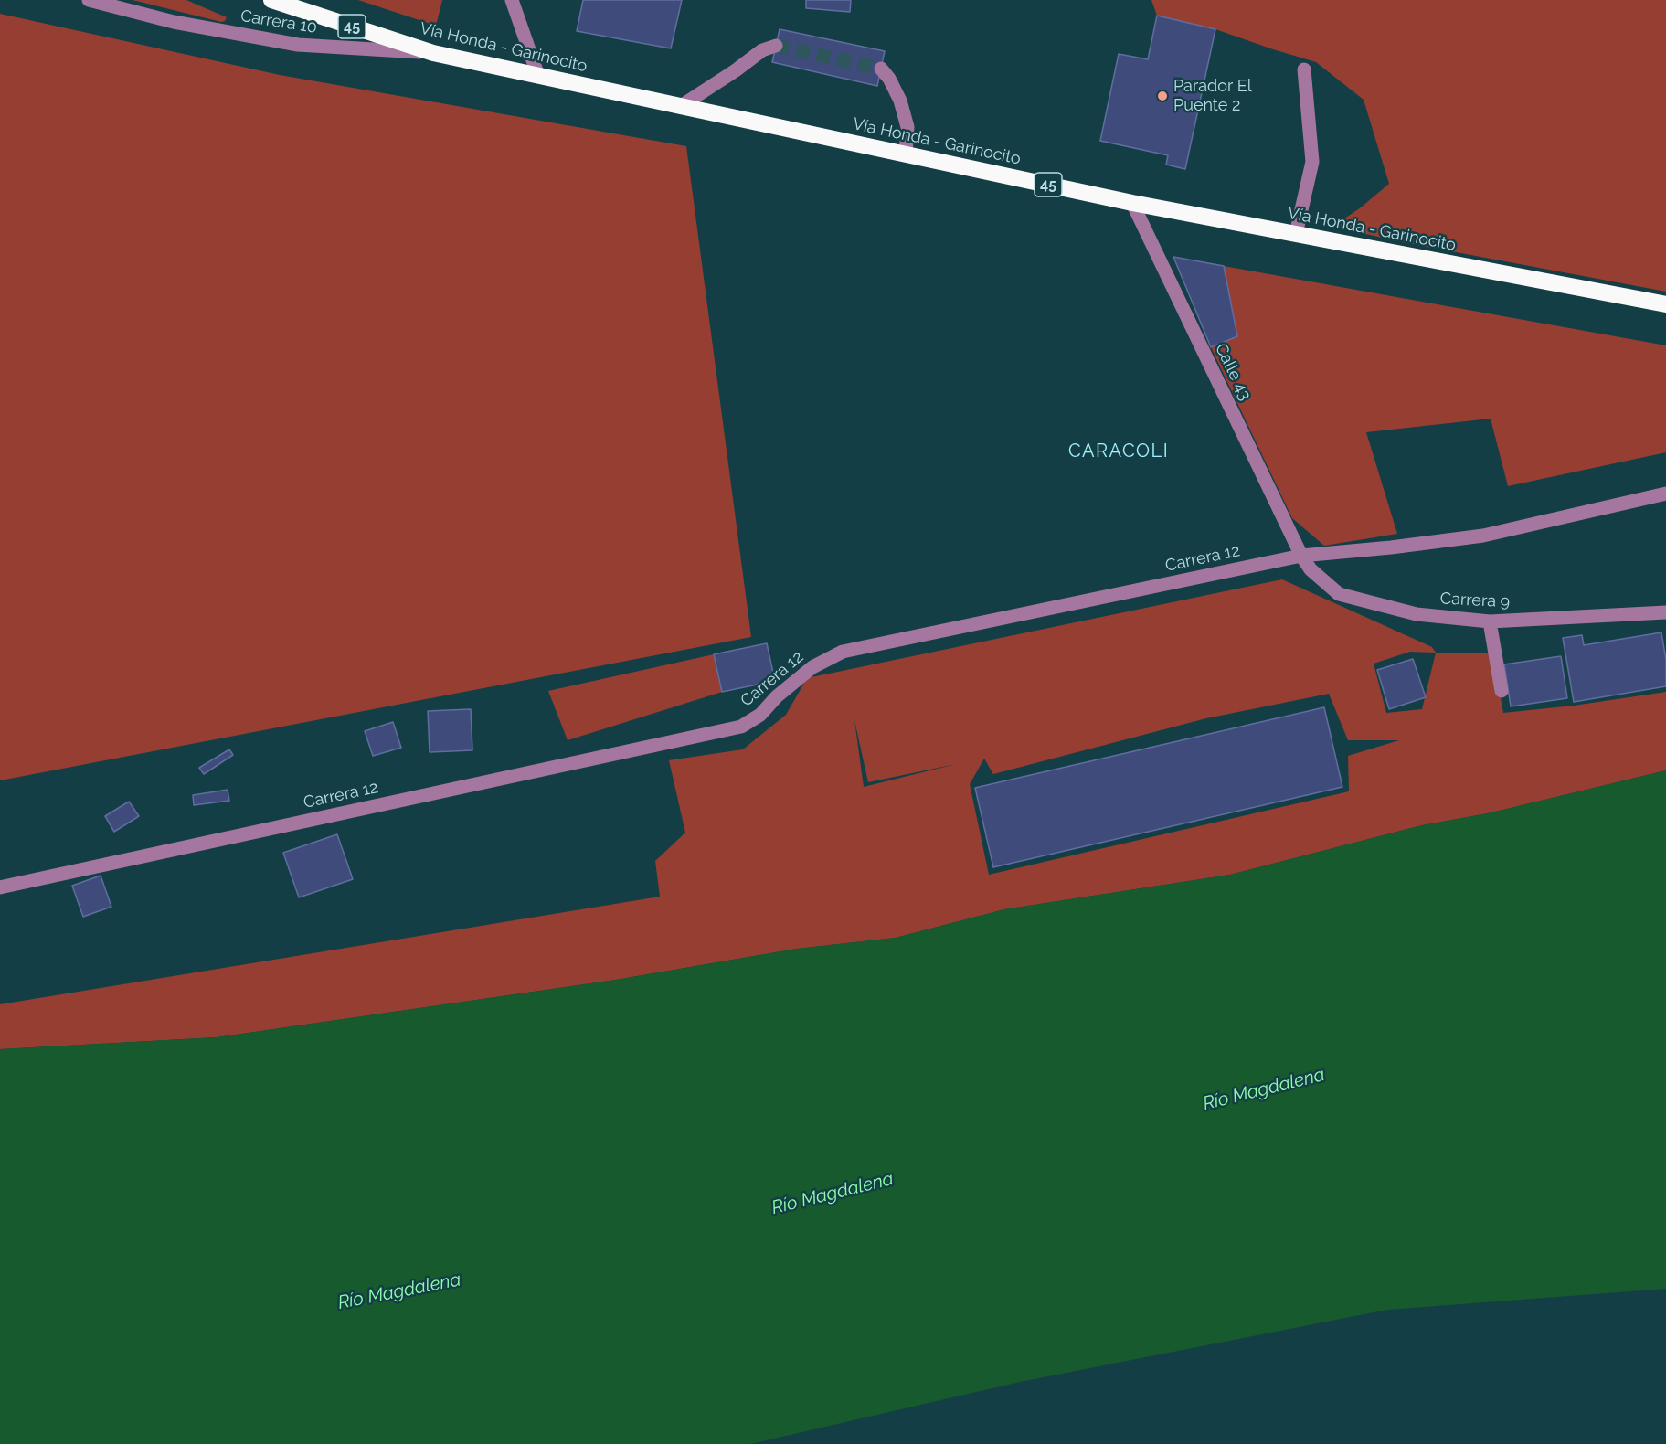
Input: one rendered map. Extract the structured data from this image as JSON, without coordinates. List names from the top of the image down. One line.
{"streets":{"highway":["45","Vía Honda - Garinocito"],"street":["Carrera 10","Calle 43","Carrera 12","Carrera 9"]},"crossings":[["Carrera 10","Vía Honda - Garinocito"],["Vía Honda - Garinocito","Calle 43"],["Calle 43","Carrera 12"],["Calle 43","Carrera 9"],["Carrera 12","Carrera 9"]],"districts":["CARACOLI"],"water":["Río Magdalena"],"places":["Parador El Puente 2"]}
